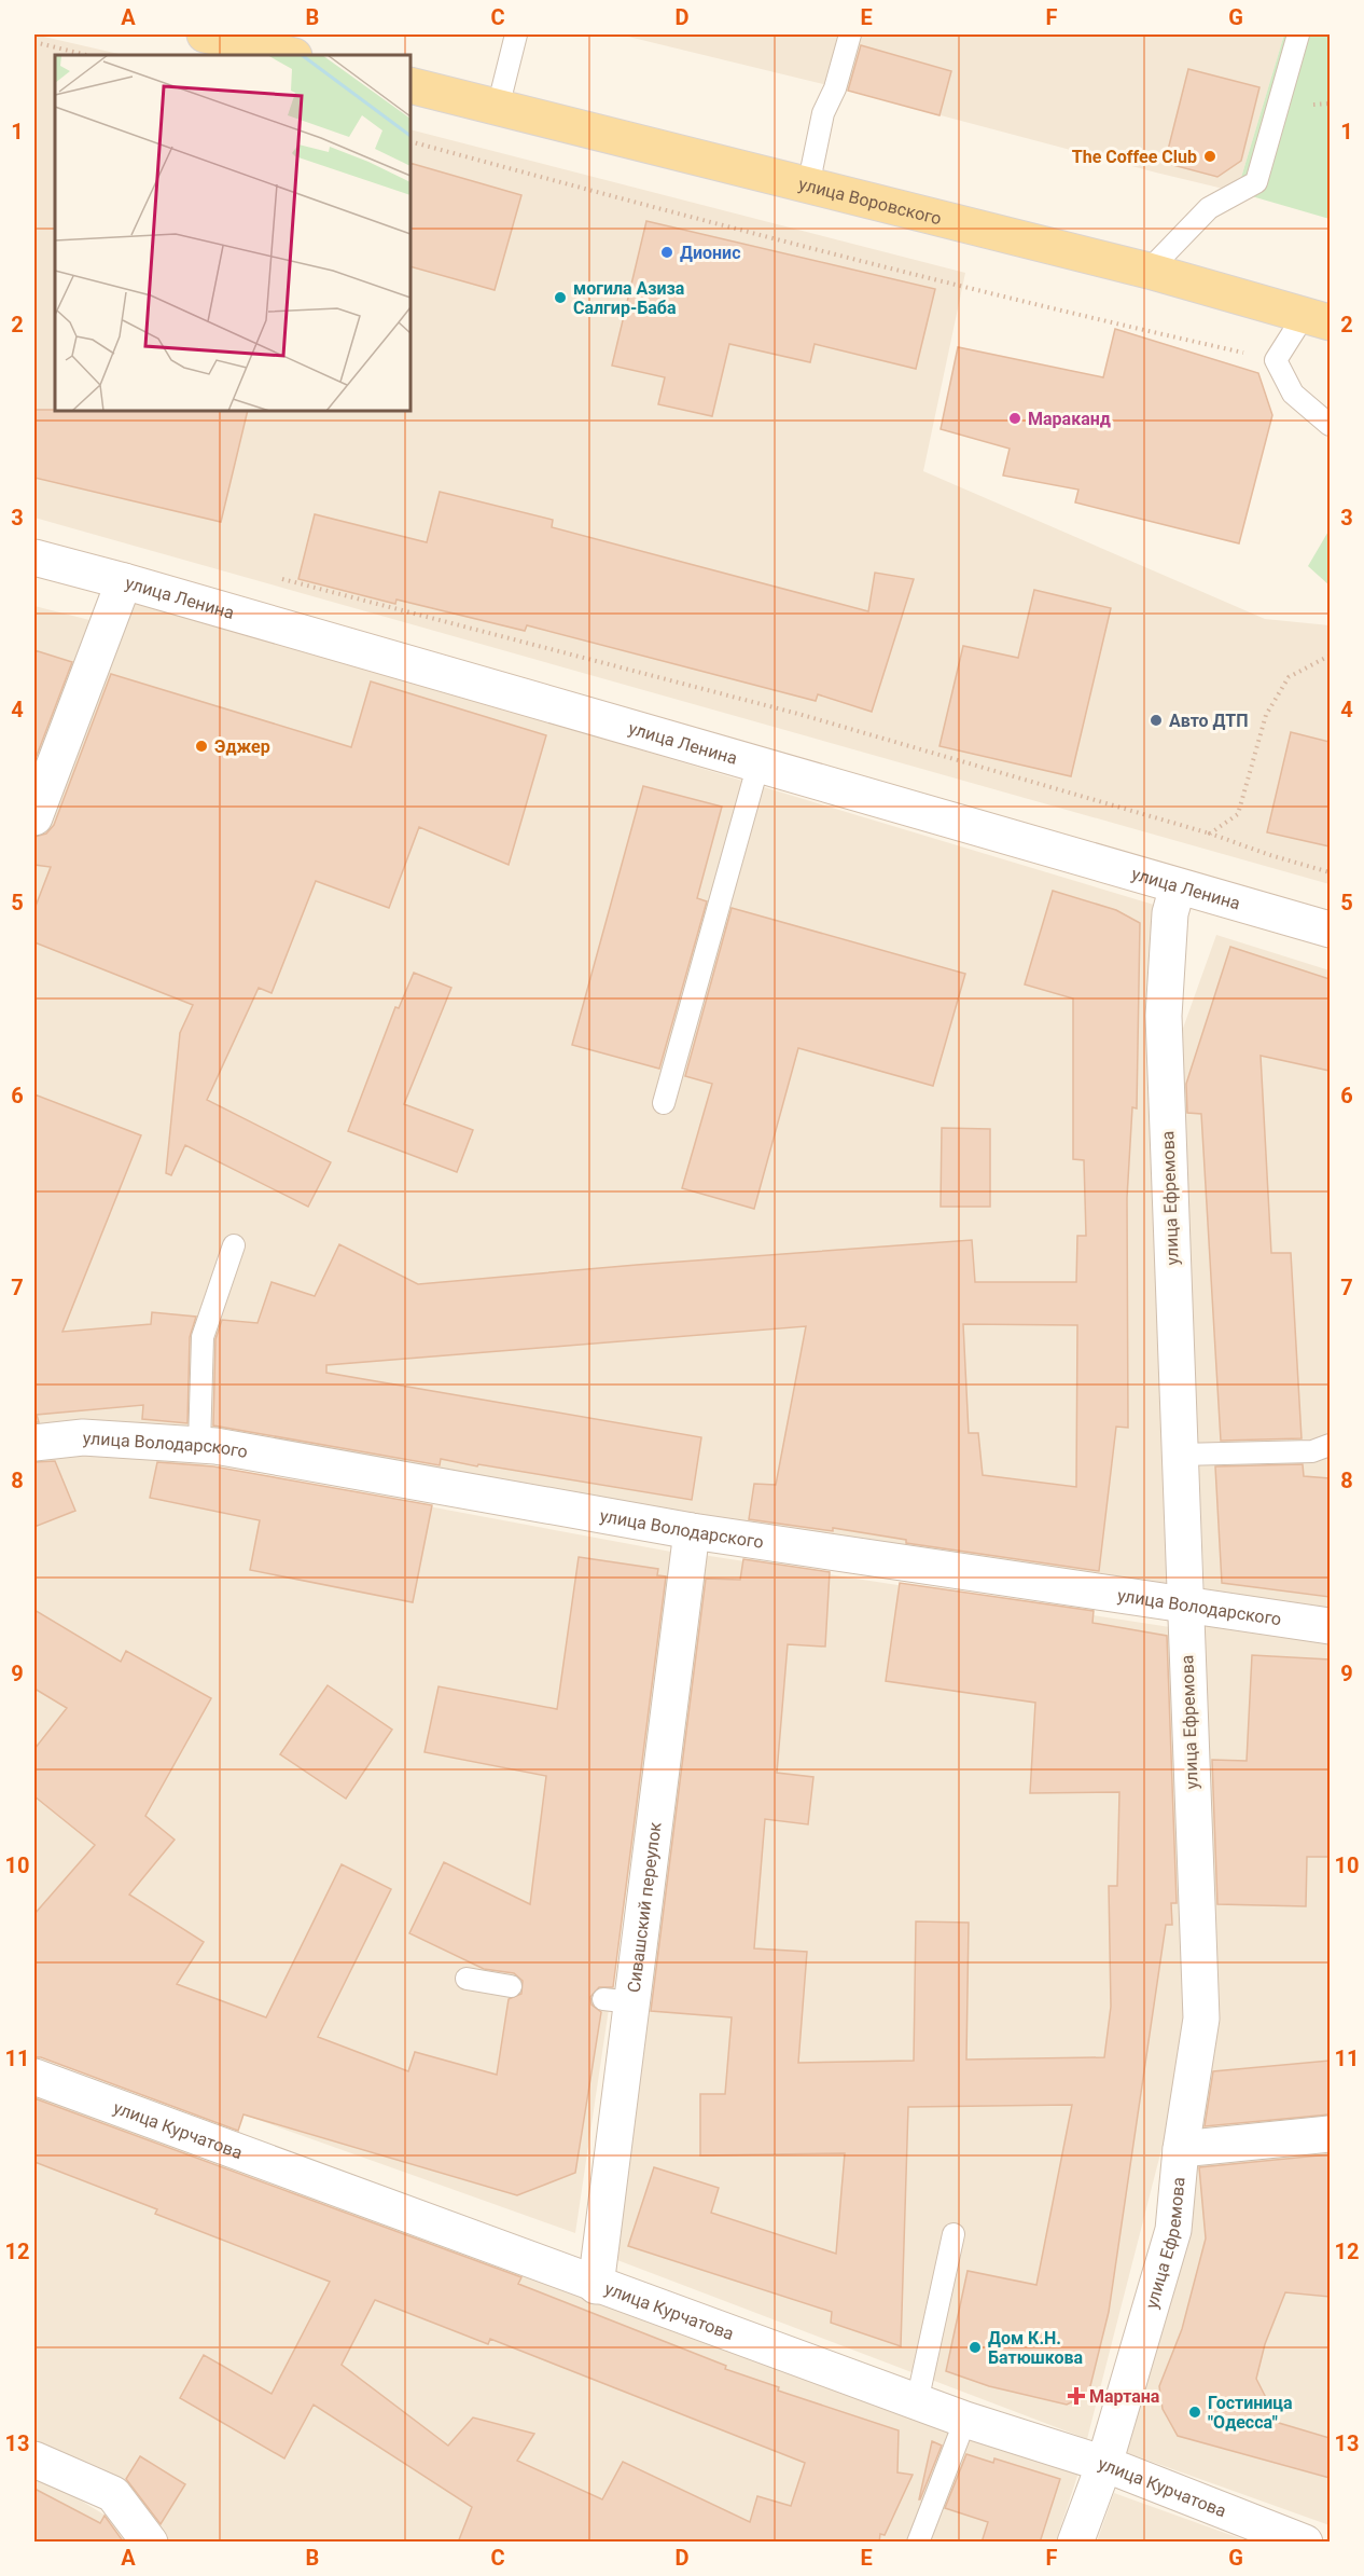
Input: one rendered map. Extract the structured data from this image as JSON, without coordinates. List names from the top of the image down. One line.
{"streets":{"main road":["улица Воровского"],"street":["улица Ленина","улица Ефремова","улица Володарского","Сивашский переулок","улица Курчатова"]},"crossings":[["улица Ленина","улица Ефремова"],["улица Ефремова","улица Володарского"],["улица Ефремова","улица Курчатова"],["улица Володарского","Сивашский переулок"],["Сивашский переулок","улица Курчатова"]],"places":{"other":["The Coffee Club","Дионис","могила Азиза Салгир-Баба","Мараканд","Авто ДТП","Эджер","Дом К.Н. Батюшкова","Гостиница \"Одесса\""],"health":["Мартана"]},"grid":{"columns":["A","B","C","D","E","F","G"],"rows":["1","2","3","4","5","6","7","8","9","10","11","12","13"]}}
